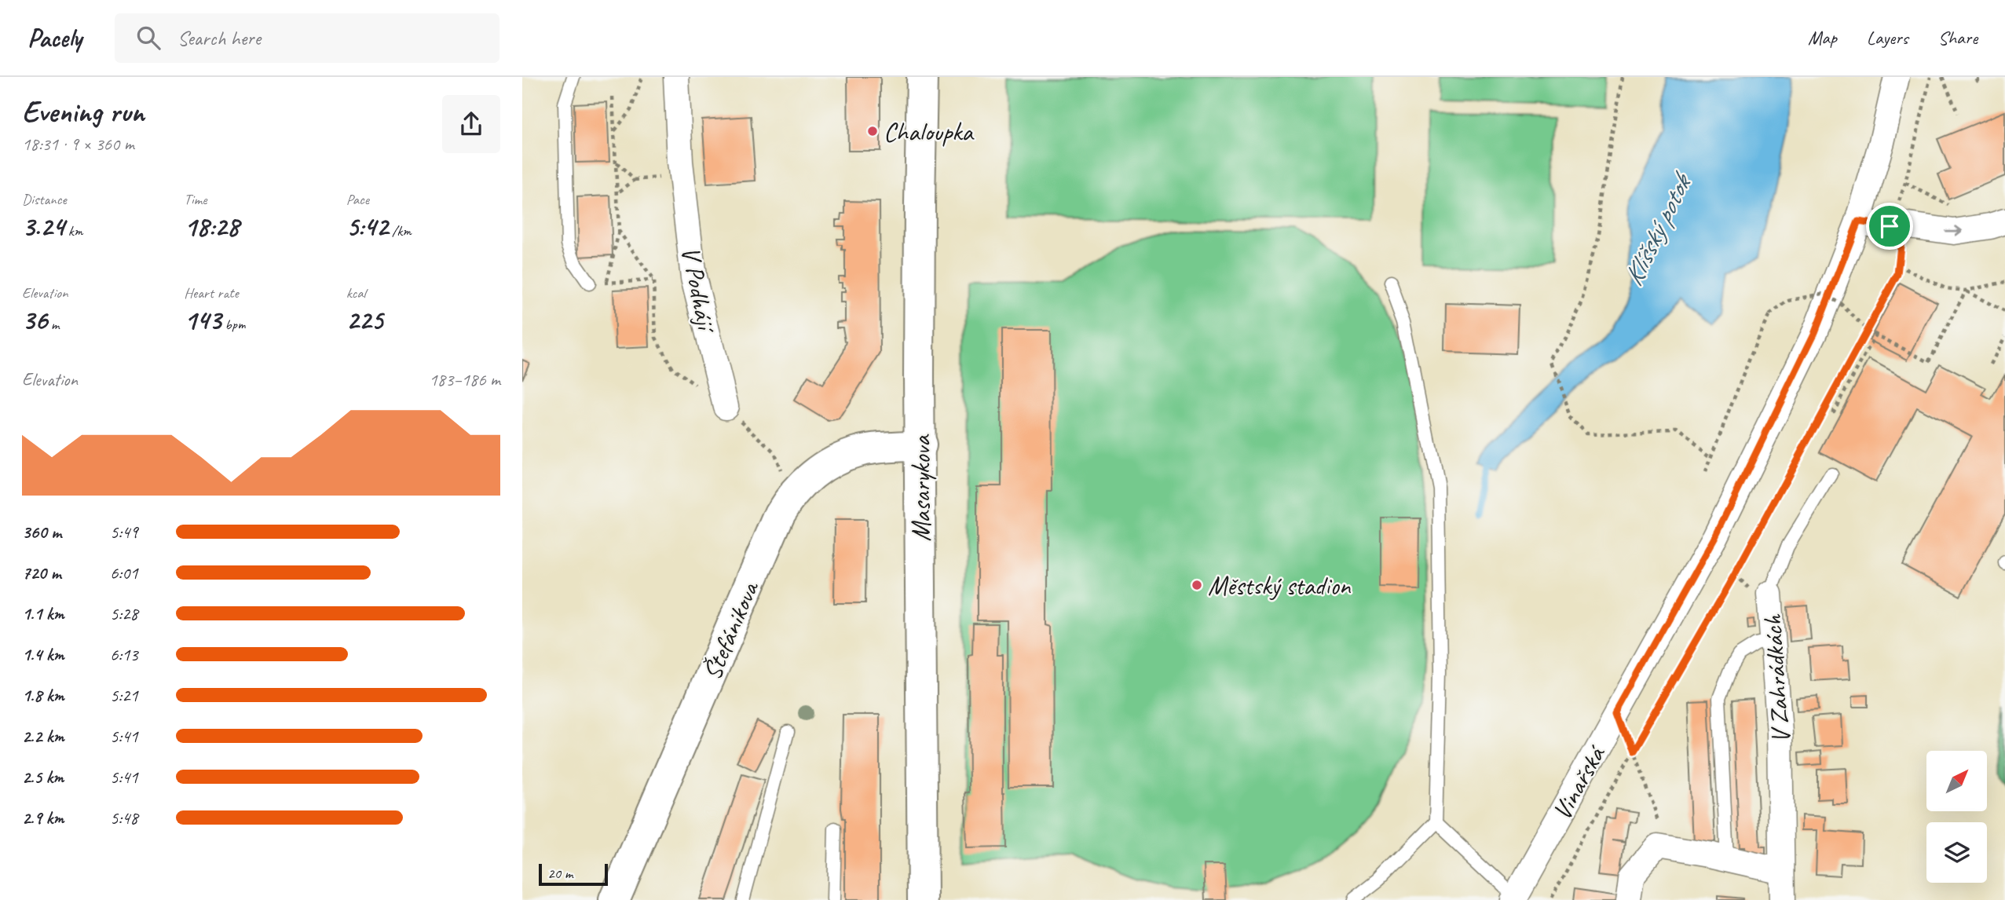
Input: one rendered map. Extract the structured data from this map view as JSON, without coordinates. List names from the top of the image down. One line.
{"streets":{"street":["V Podhájí","Masarykova","Štefánikova","V Zahrádkách","Vinařská"]},"crossings":[["Masarykova","Štefánikova"]],"water":["Klíšský potok"],"places":["Chaloupka","Městský stadion"],"scale_bar":"20 m","north":"top right","page":{"header":"Pacely","search":"Search here","nav":["Map","Layers","Share"],"heading":["Evening run","18:31 · 9 × 360 m"],"stats":[["Distance","3.24 km"],["Time","18:28"],["Pace","5:42 /km"],["Elevation","36 m"],["Heart rate","143 bpm"],["kcal","225"]],"chart":["Elevation","183–186 m"],"list":[{"name":"360 m","note":"5:49"},{"name":"720 m","note":"6:01"},{"name":"1.1 km","note":"5:28"},{"name":"1.4 km","note":"6:13"},{"name":"1.8 km","note":"5:21"},{"name":"2.2 km","note":"5:41"},{"name":"2.5 km","note":"5:41"},{"name":"2.9 km","note":"5:48"}],"scale":"20 m"}}
